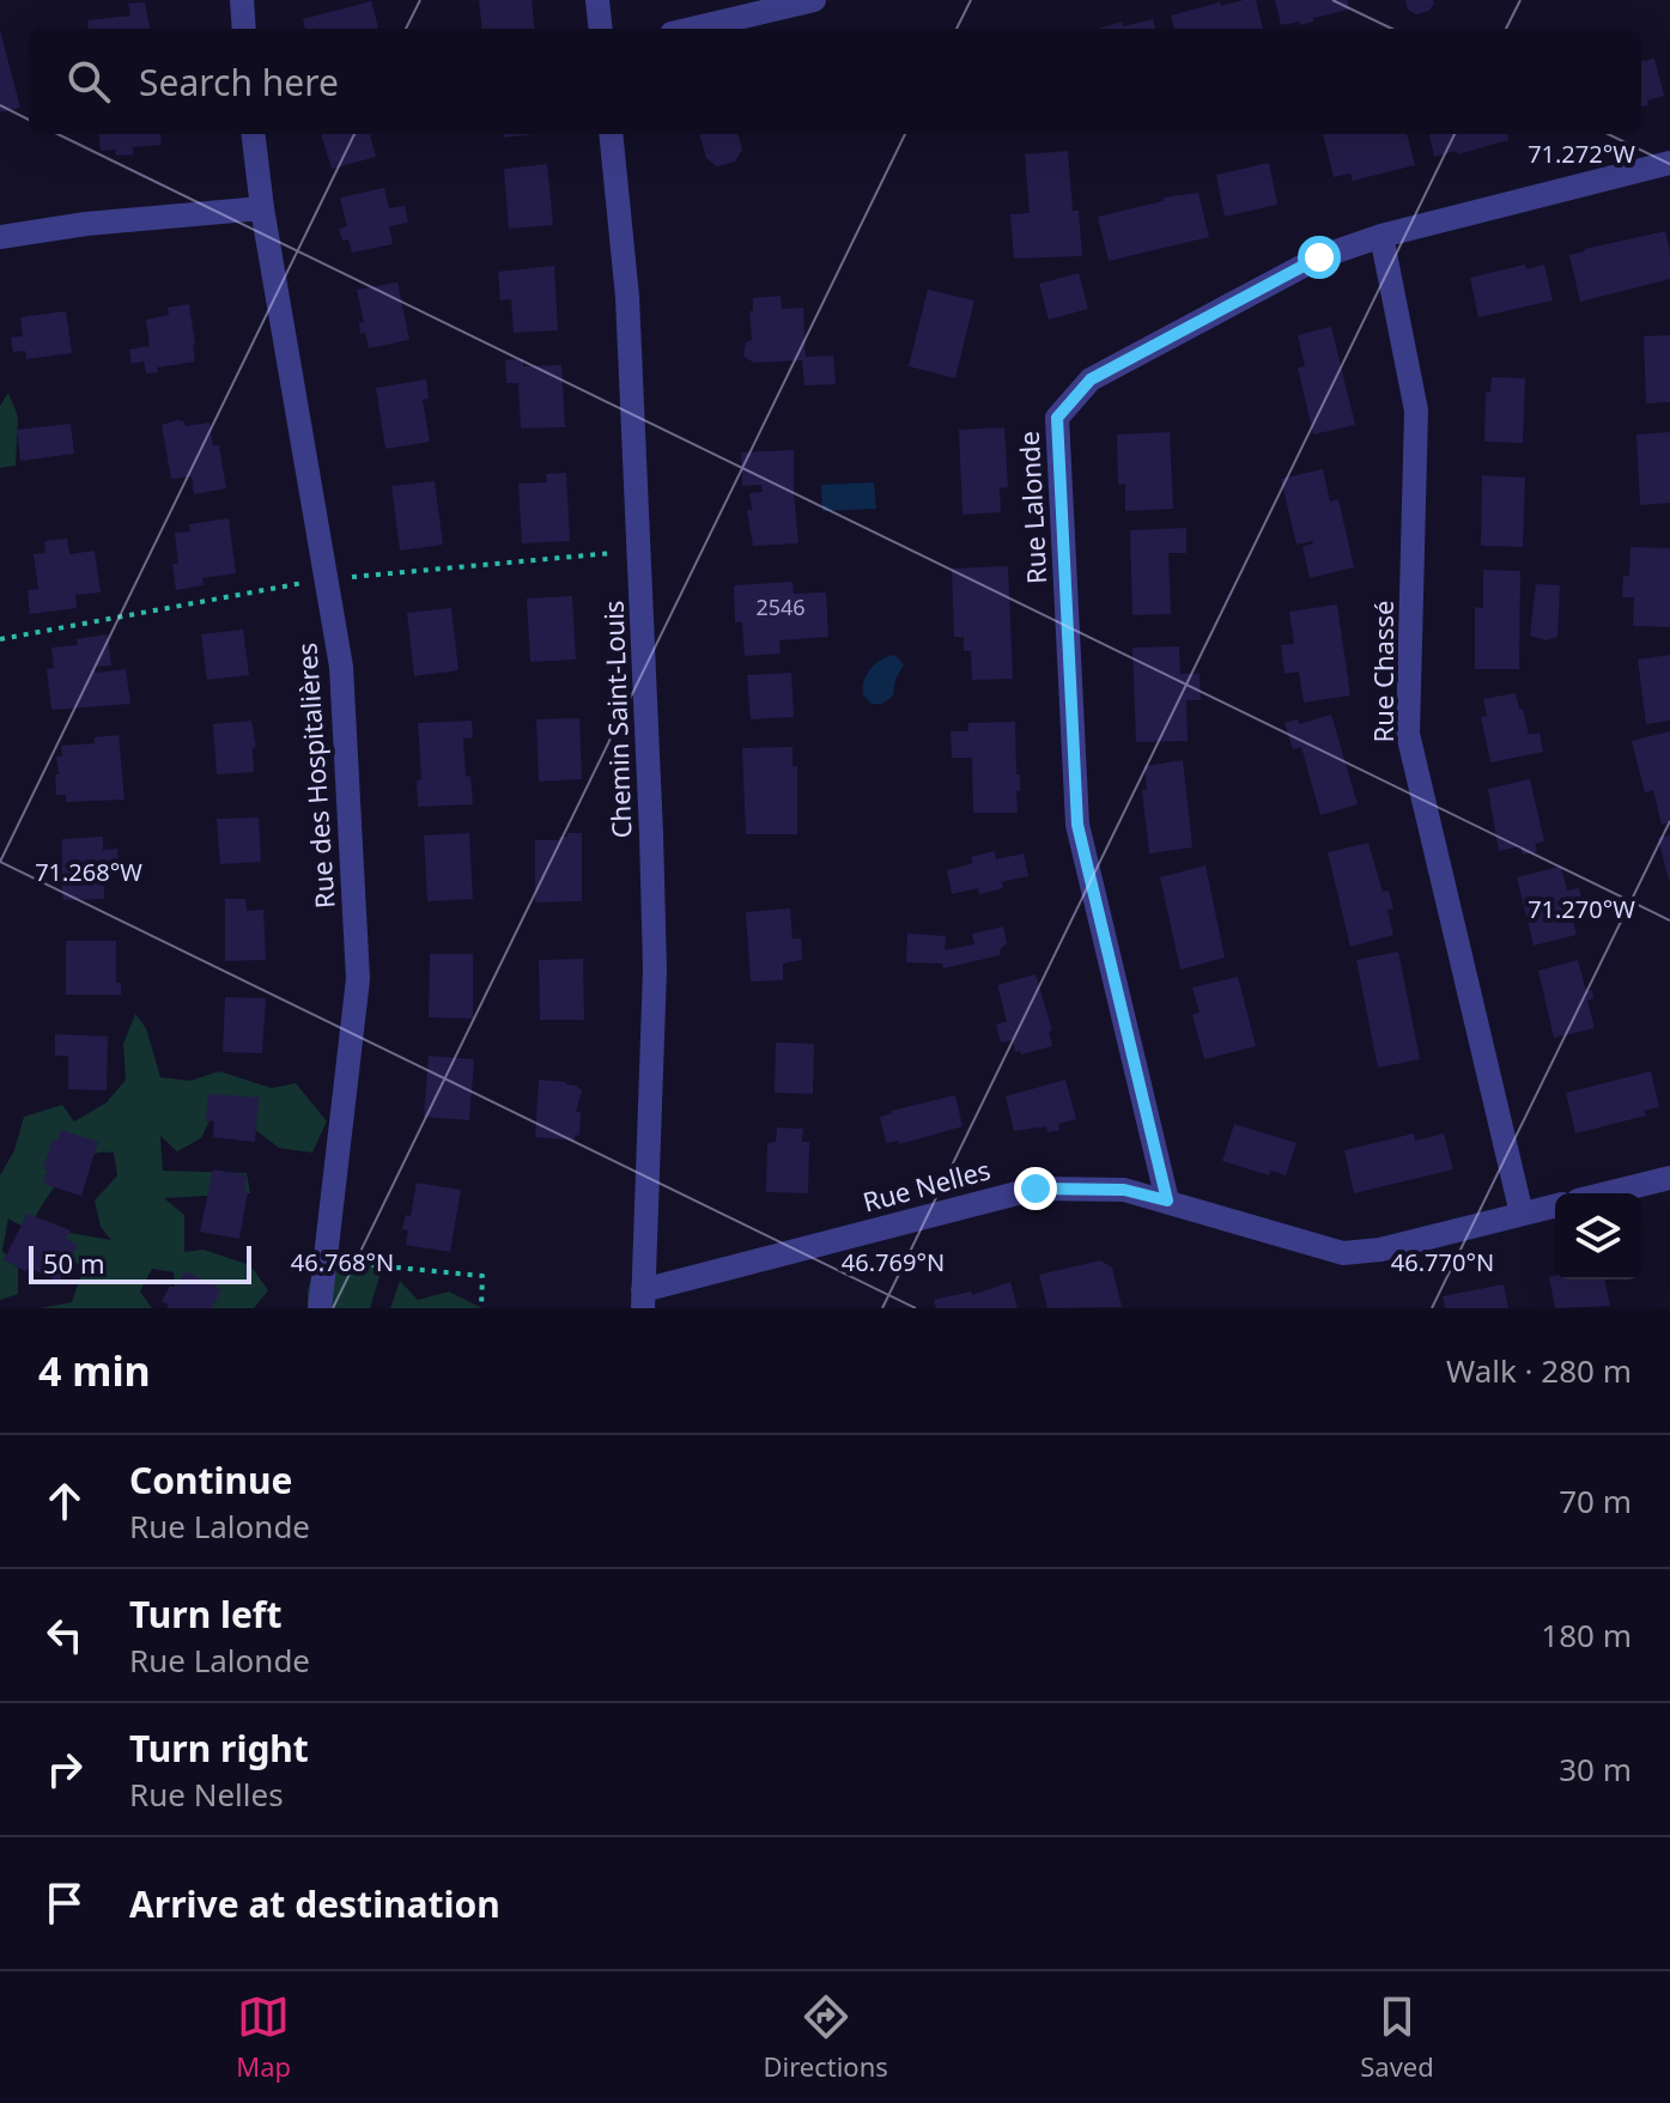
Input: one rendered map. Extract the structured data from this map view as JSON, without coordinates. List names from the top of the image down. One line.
{"streets":{"street":["Rue Lalonde","Rue Chassé","Chemin Saint-Louis","Rue des Hospitalières","Rue Nelles"]},"crossings":[["Rue Lalonde","Rue Chassé"],["Rue Lalonde","Rue Nelles"],["Rue Chassé","Rue Nelles"],["Chemin Saint-Louis","Rue Nelles"]],"house_numbers":["2546"],"scale_bar":"50 m","page":{"search":"Search here","scale":"50 m","heading":["4 min","Walk · 280 m"],"list":[["Continue","Rue Lalonde","70 m"],["Turn left","Rue Lalonde","180 m"],["Turn right","Rue Nelles","30 m"],"Arrive at destination"],"nav":["Map","Directions","Saved"]},"coordinates":["71.272°W","71.268°W","71.270°W","46.768°N","46.769°N","46.770°N"]}
